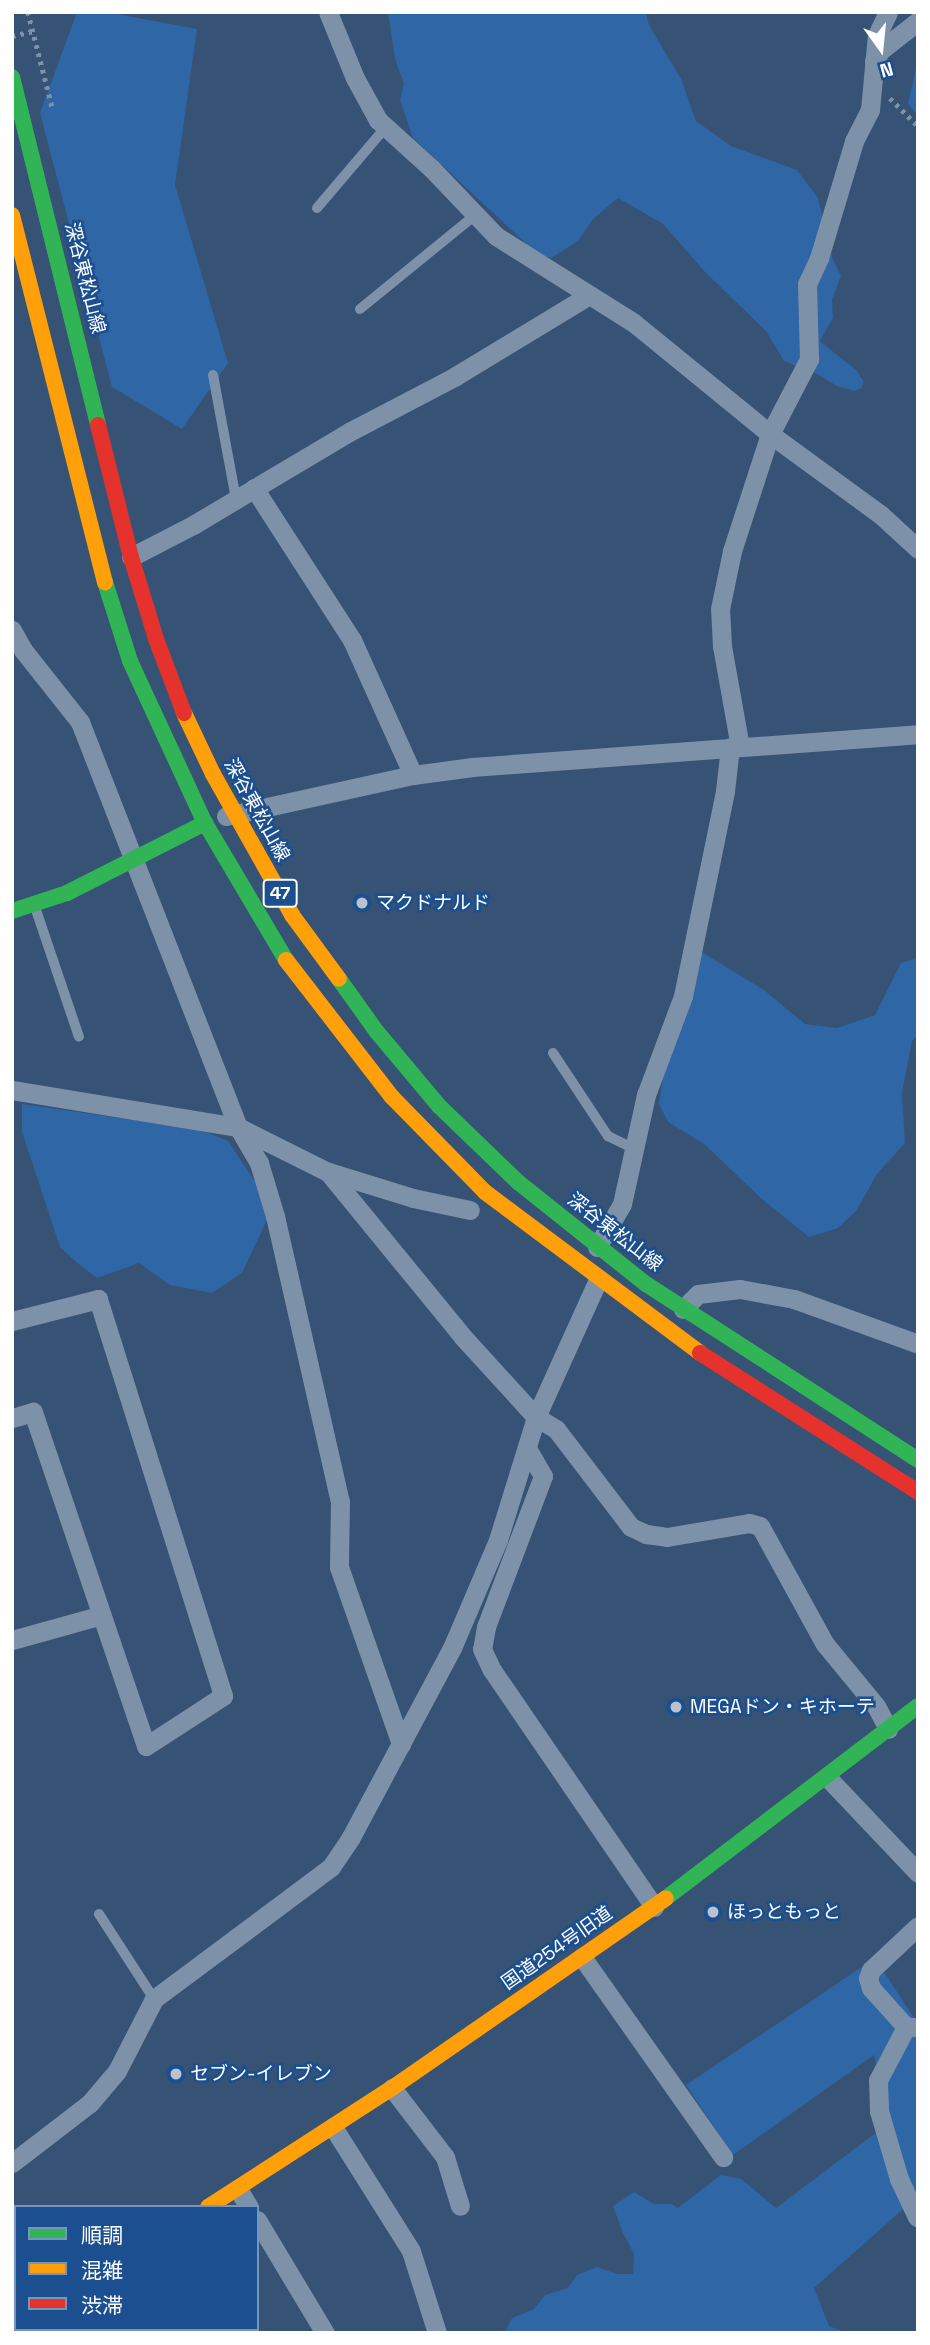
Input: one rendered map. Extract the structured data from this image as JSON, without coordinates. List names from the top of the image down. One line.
{"streets":{"main road":["深谷東松山線","47","国道254号旧道"]},"places":["マクドナルド","MEGAドン・キホーテ","ほっともっと","セブン-イレブン"],"legend":["順調","混雑","渋滞"],"north":"bottom"}
